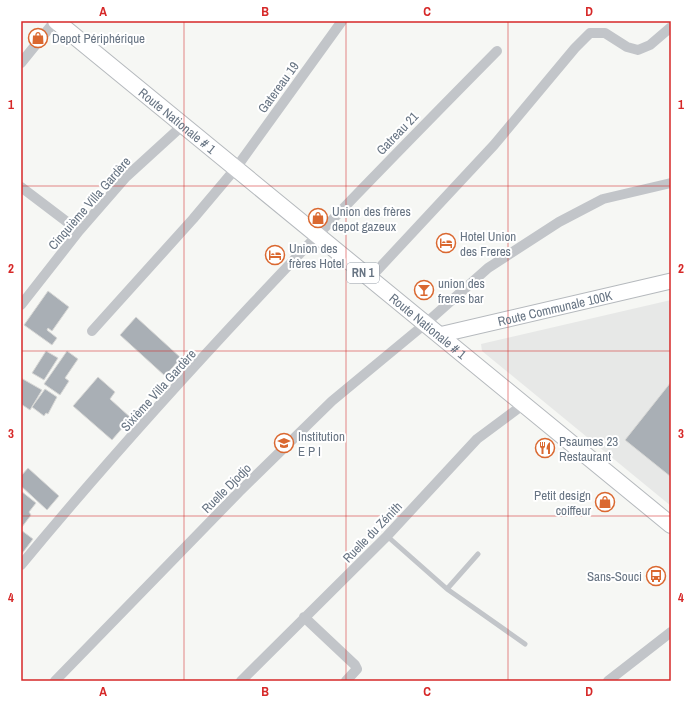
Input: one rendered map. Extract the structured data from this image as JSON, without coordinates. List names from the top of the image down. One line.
{"streets":{"main road":["Route Nationale # 1","RN 1"],"street":["Gatereau 19","Gatreau 21","Cinquième Villa Gardère","Route Communale 100K","Sixième Villa Gardère","Ruelle Djodjo","Ruelle du Zénith"]},"crossings":[["Gatereau 19","Route Nationale # 1"],["Route Nationale # 1","Gatreau 21"],["Route Nationale # 1","Cinquième Villa Gardère"],["Route Nationale # 1","Route Communale 100K"],["Route Nationale # 1","Sixième Villa Gardère"],["Route Nationale # 1","Ruelle Djodjo"],["Route Nationale # 1","Ruelle du Zénith"],["Gatreau 21","Sixième Villa Gardère"]],"places":{"shop":["Depot Périphérique","Union des frères depot gazeux","Petit design coiffeur"],"hotel":["Hotel Union des Freres","Union des frères Hotel"],"bar":["union des freres bar"],"school or university":["Institution E P I"],"restaurant":["Psaumes 23 Restaurant"],"bus stop":["Sans-Souci"]},"grid":{"columns":["A","B","C","D"],"rows":["1","2","3","4"]}}
